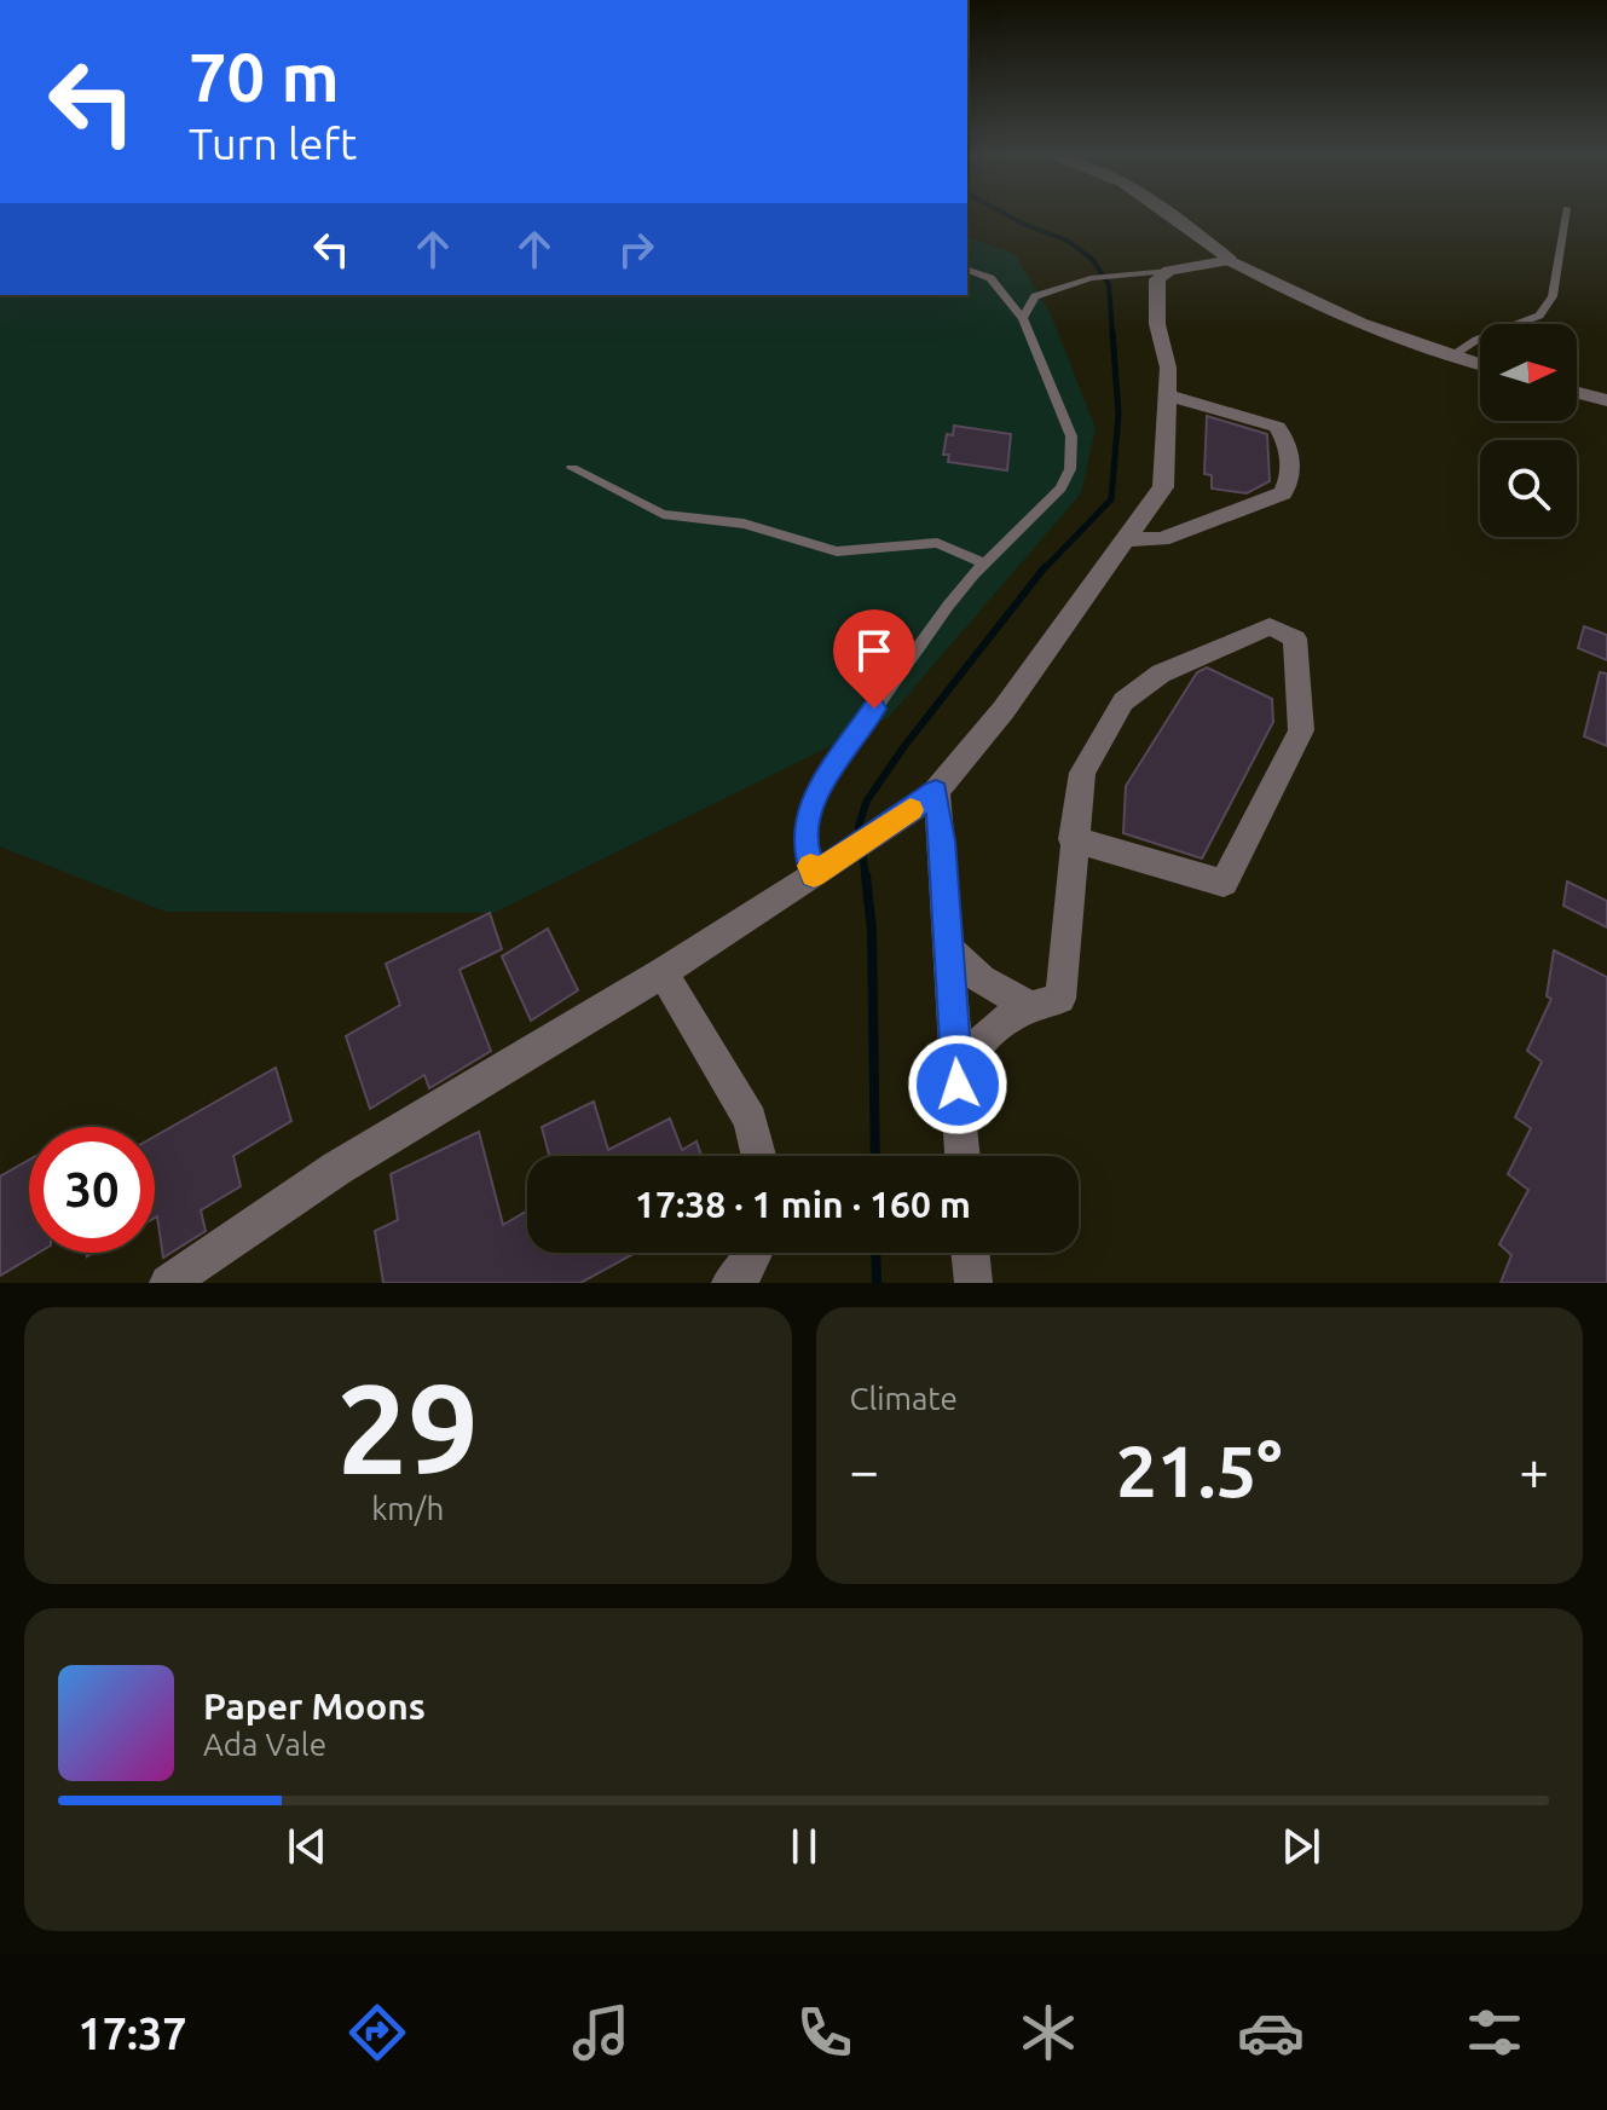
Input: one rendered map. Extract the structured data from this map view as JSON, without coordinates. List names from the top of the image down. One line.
{"north":"right","page":{"turn":["70 m","Turn left"],"limit":"30","trip":"17:38 · 1 min · 160 m","tile":[["29","km/h"],"Climate"],"heat":["−","21.5°","+"],"song":["Paper Moons","Ada Vale"],"tabs":"17:37"}}
